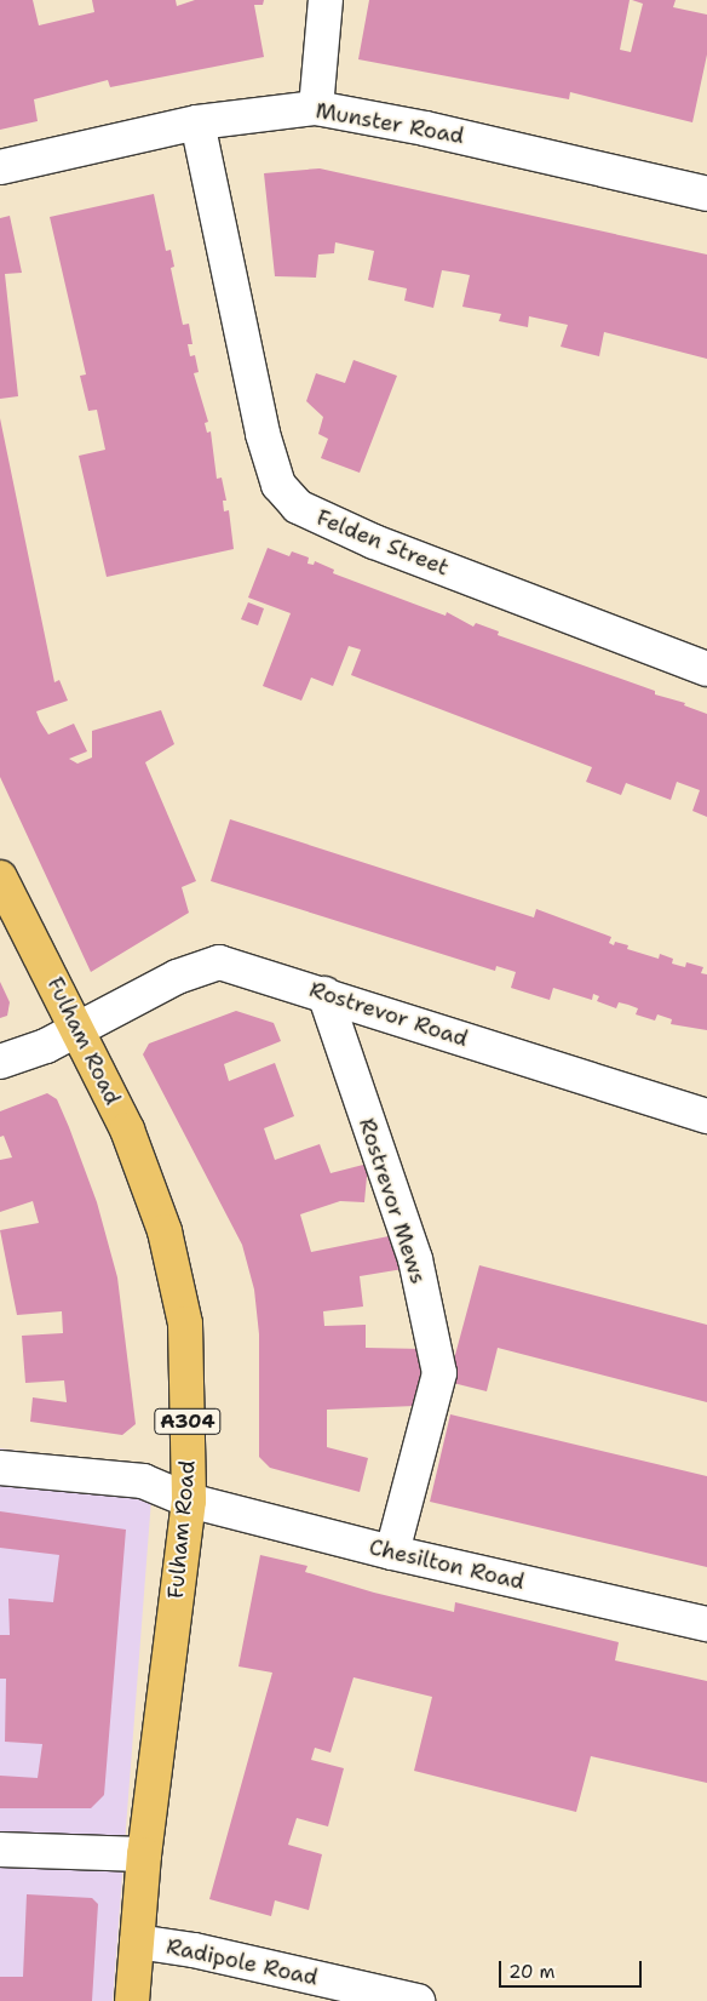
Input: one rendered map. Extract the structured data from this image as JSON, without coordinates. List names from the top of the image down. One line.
{"streets":{"main road":["Fulham Road","A304"],"street":["Munster Road","Felden Street","Rostrevor Road","Rostrevor Mews","Chesilton Road","Radipole Road"]},"crossings":[["Munster Road","Felden Street"],["Rostrevor Road","Fulham Road"],["Rostrevor Road","Rostrevor Mews"],["Fulham Road","Chesilton Road"],["Fulham Road","Radipole Road"],["Rostrevor Mews","Chesilton Road"]],"scale_bar":"20 m"}
